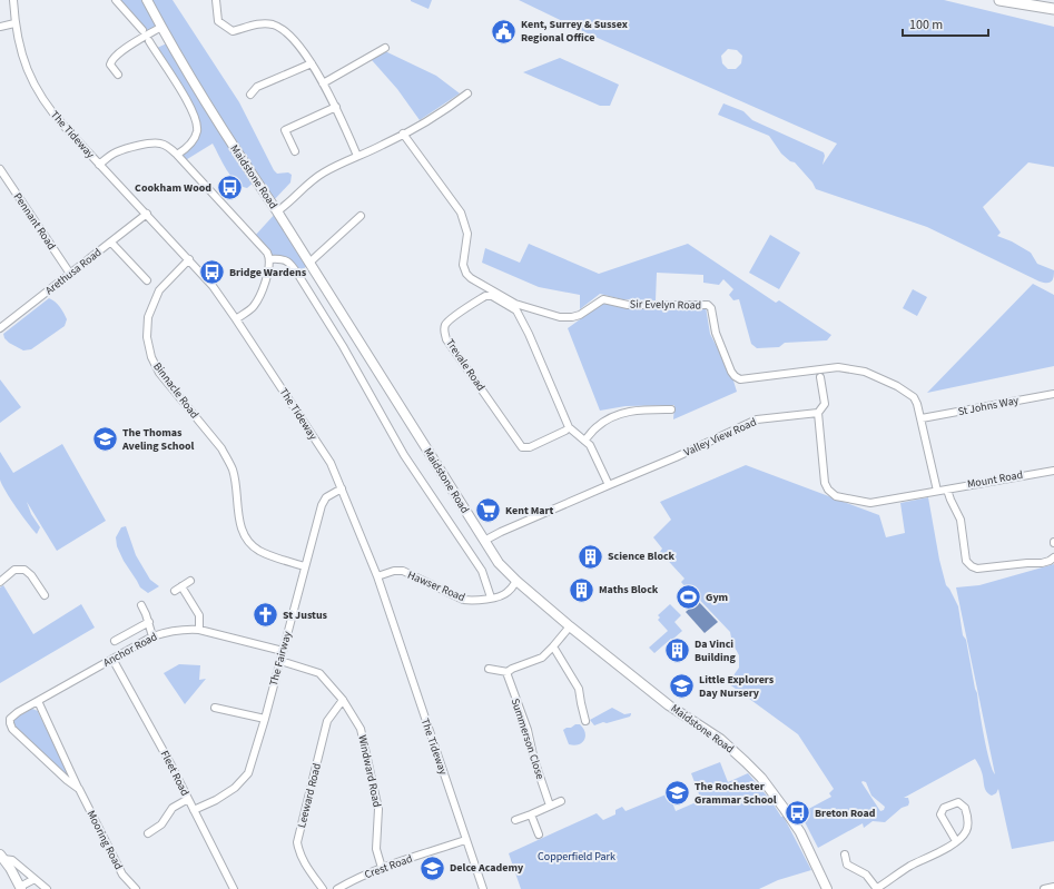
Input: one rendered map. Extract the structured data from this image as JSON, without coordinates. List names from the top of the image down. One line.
{"streets":{"main road":["Maidstone Road"],"street":["The Tideway","Pennant Road","Arethusa Road","Sir Evelyn Road","Trevale Road","Binnacle Road","St Johns Way","Valley View Road","Mount Road","Hawser Road","Anchor Road","The Fairway","Summerson Close","Windward Road","Fleet Road","Leeward Road","Mooring Road","Crest Road"]},"crossings":[["The Tideway","Arethusa Road"],["The Tideway","Binnacle Road"],["The Tideway","Hawser Road"],["The Tideway","The Fairway"],["The Tideway","Crest Road"],["Maidstone Road","Valley View Road"],["Maidstone Road","Hawser Road"],["Pennant Road","Arethusa Road"],["Sir Evelyn Road","St Johns Way"],["Sir Evelyn Road","Mount Road"],["Trevale Road","Valley View Road"],["Binnacle Road","The Fairway"],["Anchor Road","The Fairway"],["Anchor Road","Fleet Road"],["Anchor Road","Mooring Road"],["The Fairway","Windward Road"],["The Fairway","Fleet Road"],["Windward Road","Leeward Road"],["Windward Road","Crest Road"]],"parks":["Copperfield Park"],"places":{"public building":["Kent, Surrey & Sussex Regional Office"],"bus stop":["Cookham Wood","Bridge Wardens","Breton Road"],"school or university":["The Thomas Aveling School","Little Explorers Day Nursery","The Rochester Grammar School","Delce Academy"],"supermarket":["Kent Mart"],"building":["Science Block","Maths Block","Da Vinci Building"],"sports":["Gym"],"church":["St Justus"]},"scale_bar":"100 m"}
